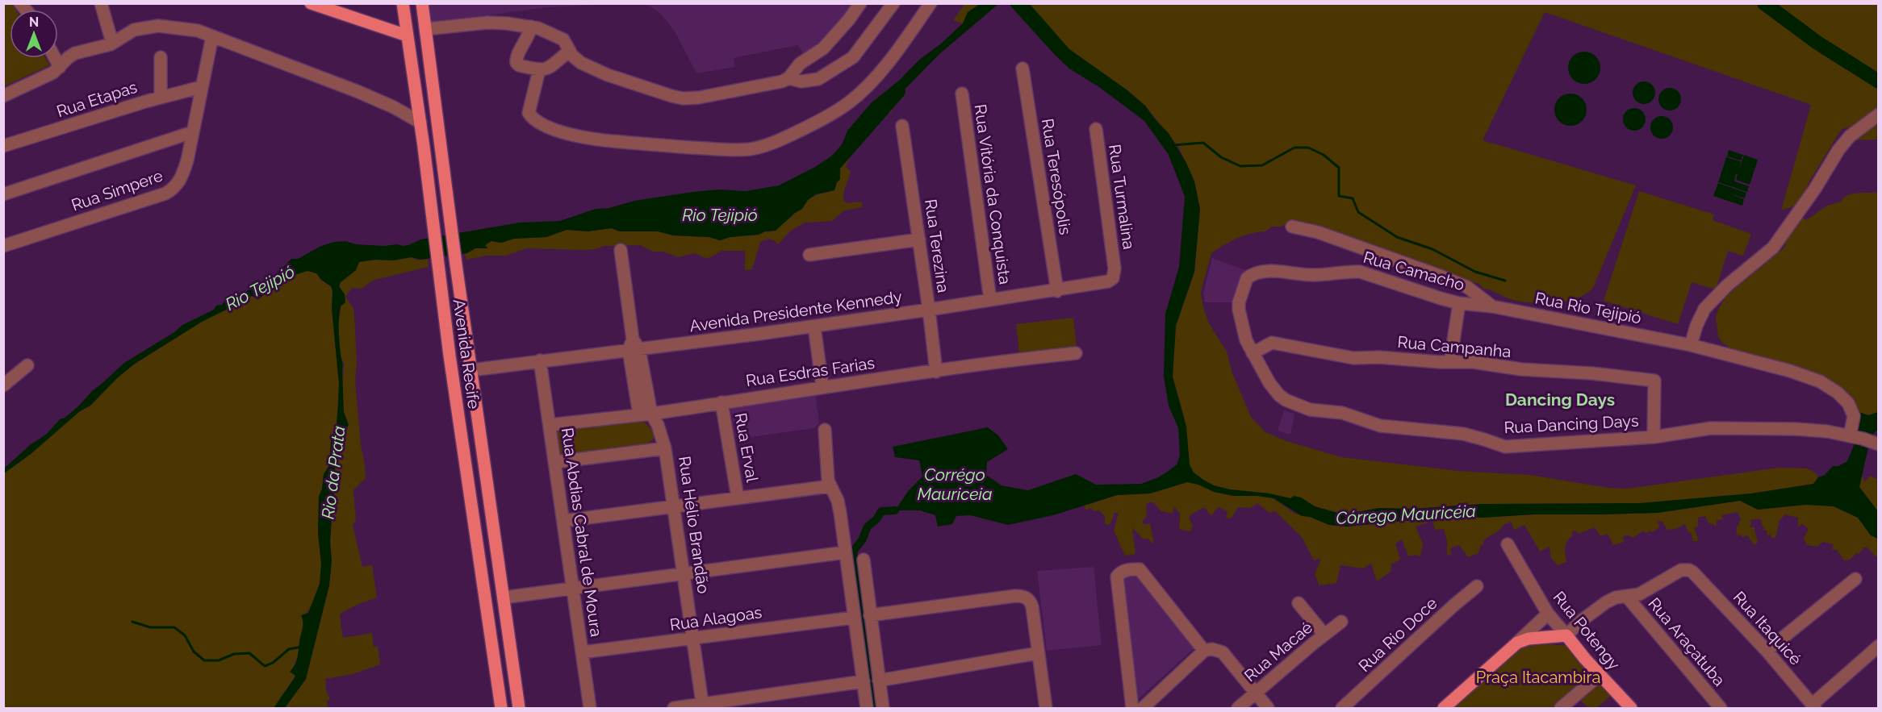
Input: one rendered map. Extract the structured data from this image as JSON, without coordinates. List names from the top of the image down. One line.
{"streets":{"main road":["Avenida Recife","Rua Potengy"],"street":["Rua Etapas","Rua Teresópolis","Rua Simpere","Rua Vitória da Conquista","Rua Turmalina","Rua Terezina","Rua Camacho","Rua Rio Tejipió","Avenida Presidente Kennedy","Rua Campanha","Rua Esdras Farias","Rua Dancing Days","Rua Erval","Rua Hélio Brandão","Rua Abdias Cabral de Moura","Rua Alagoas","Rua Itaquicé","Rua Rio Doce","Rua Araçatuba","Rua Macaé"]},"crossings":[["Rua Etapas","Rua Simpere"],["Rua Teresópolis","Avenida Presidente Kennedy"],["Rua Vitória da Conquista","Avenida Presidente Kennedy"],["Rua Turmalina","Avenida Presidente Kennedy"],["Rua Terezina","Avenida Presidente Kennedy"],["Rua Terezina","Rua Esdras Farias"],["Rua Camacho","Rua Rio Tejipió"],["Rua Camacho","Rua Dancing Days"],["Rua Rio Tejipió","Rua Dancing Days"],["Avenida Presidente Kennedy","Avenida Recife"],["Avenida Presidente Kennedy","Rua Hélio Brandão"],["Avenida Presidente Kennedy","Rua Abdias Cabral de Moura"],["Rua Campanha","Rua Dancing Days"],["Rua Esdras Farias","Rua Erval"],["Rua Esdras Farias","Rua Hélio Brandão"],["Rua Esdras Farias","Rua Abdias Cabral de Moura"],["Rua Hélio Brandão","Rua Alagoas"],["Rua Abdias Cabral de Moura","Rua Alagoas"],["Rua Itaquicé","Rua Araçatuba"]],"districts":["Dancing Days"],"water":["Rio Tejipió","Rio da Prata","Corrégo Mauriceia","Córrego Mauricéia"],"parks":["Praça Itacambira"],"north":"top"}
